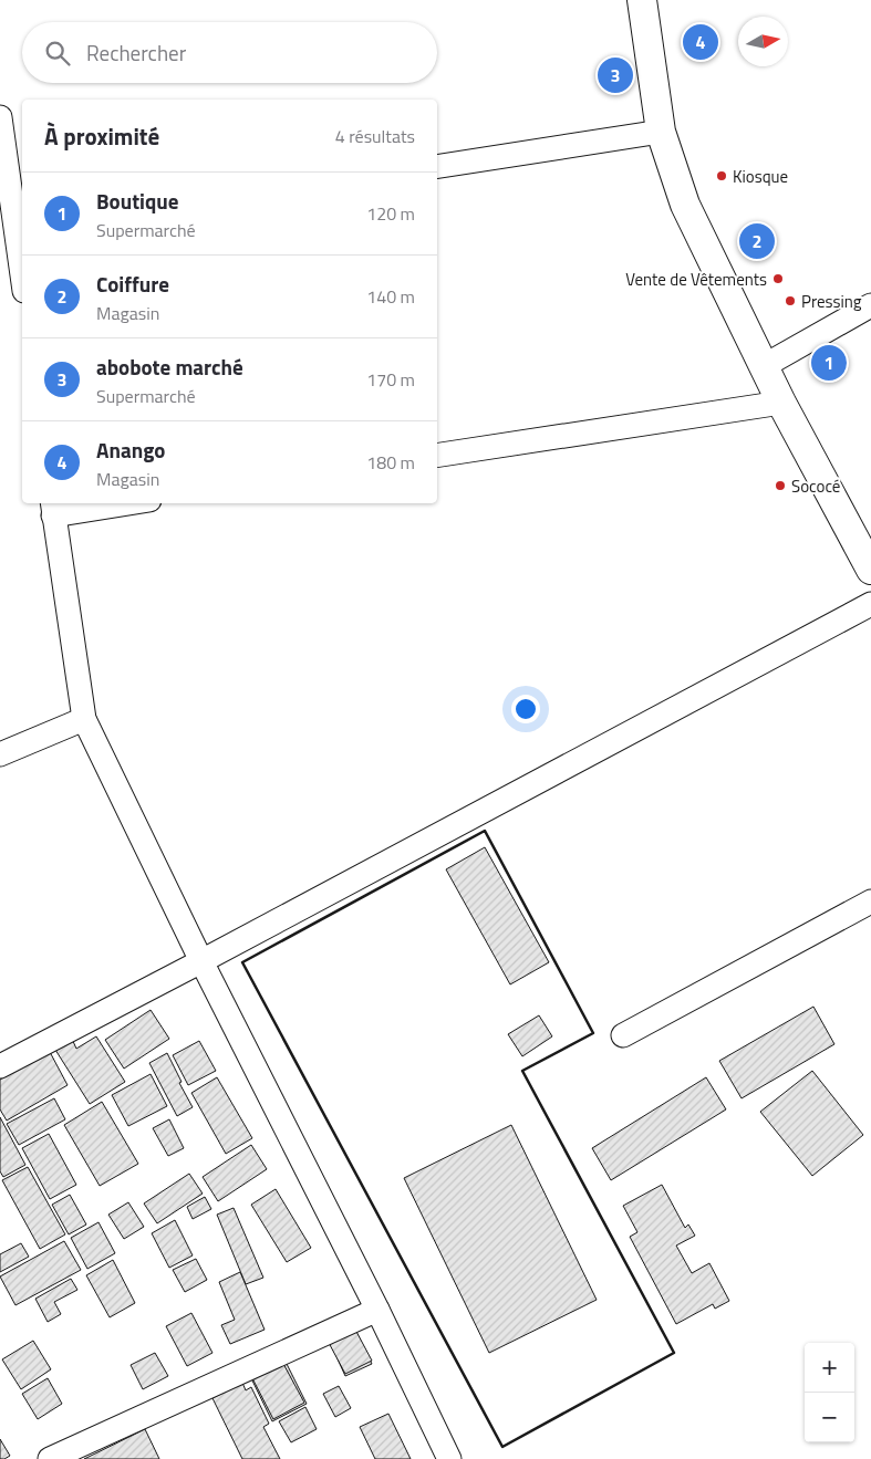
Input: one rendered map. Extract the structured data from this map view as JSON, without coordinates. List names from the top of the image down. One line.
{"places":["Kiosque","Vente de Vêtements","Pressing","Sococé"],"north":"right","page":{"pins":["4","3","2","1"],"search":"Rechercher","heading":["À proximité","4 résultats"],"list":[{"mark":"1","name":"Boutique","note":"Supermarché","value":"120 m"},{"mark":"2","name":"Coiffure","note":"Magasin","value":"140 m"},{"mark":"3","name":"abobote marché","note":"Supermarché","value":"170 m"},{"mark":"4","name":"Anango","note":"Magasin","value":"180 m"}],"map_buttons":["+","−"]}}
